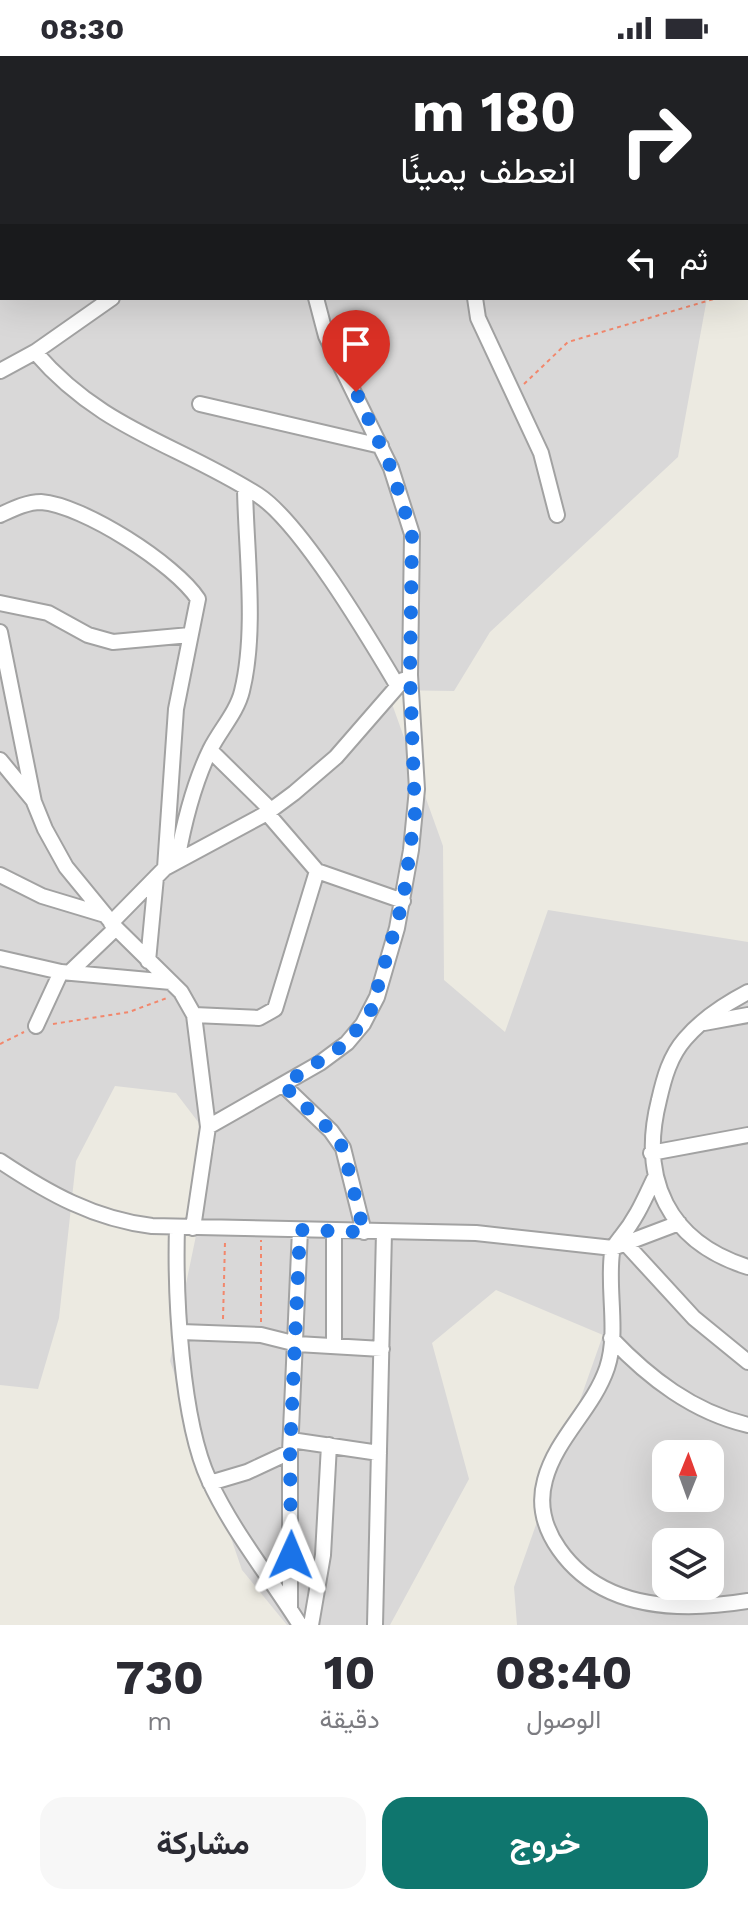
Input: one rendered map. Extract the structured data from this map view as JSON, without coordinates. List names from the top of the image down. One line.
{"north":"top","page":{"status":"08:30","turn":["180 m","انعطف يمينًا"],"then":"ثم","eta":["08:40","الوصول","10","دقيقة","730","m"],"buttons":["خروج","مشاركة"]}}
